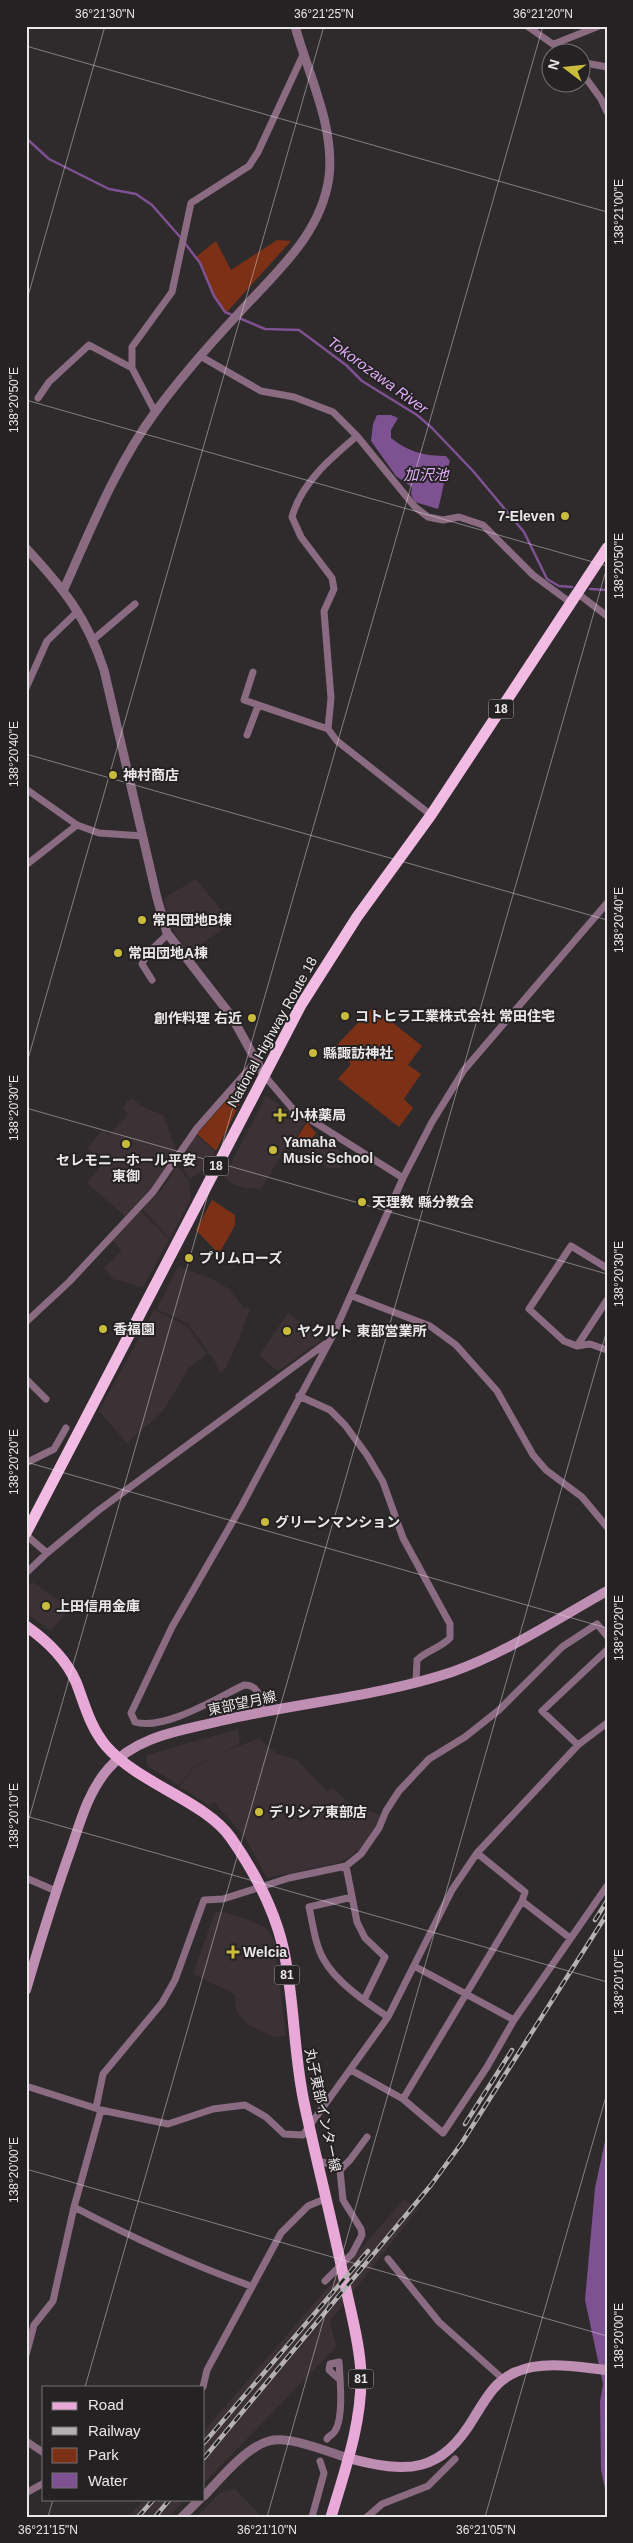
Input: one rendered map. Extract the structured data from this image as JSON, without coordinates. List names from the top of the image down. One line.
{"streets":{"highway":["18","National Highway Route 18"],"main road":["東部望月線","81","丸子東部インター線"]},"crossings":[["東部望月線","丸子東部インター線"]],"water":["Tokorozawa River","加沢池"],"places":{"other":["7-Eleven","神村商店","常田団地B棟","常田団地A棟","コトヒラ工業株式会社 常田住宅","創作料理 右近","縣諏訪神社","セレモニーホール平安 東御","Yamaha Music School","天理教 縣分教会","プリムローズ","香福園","ヤクルト 東部営業所","グリーンマンション","上田信用金庫","デリシア東部店"],"health":["小林薬局","Welcia"]},"legend":["Road","Railway","Park","Water"],"north":"left","coordinates":["36°21'30\"N","36°21'25\"N","36°21'20\"N","138°21'00\"E","138°20'50\"E","138°20'40\"E","138°20'30\"E","138°20'20\"E","138°20'10\"E","138°20'00\"E","36°21'15\"N","36°21'10\"N","36°21'05\"N"]}
